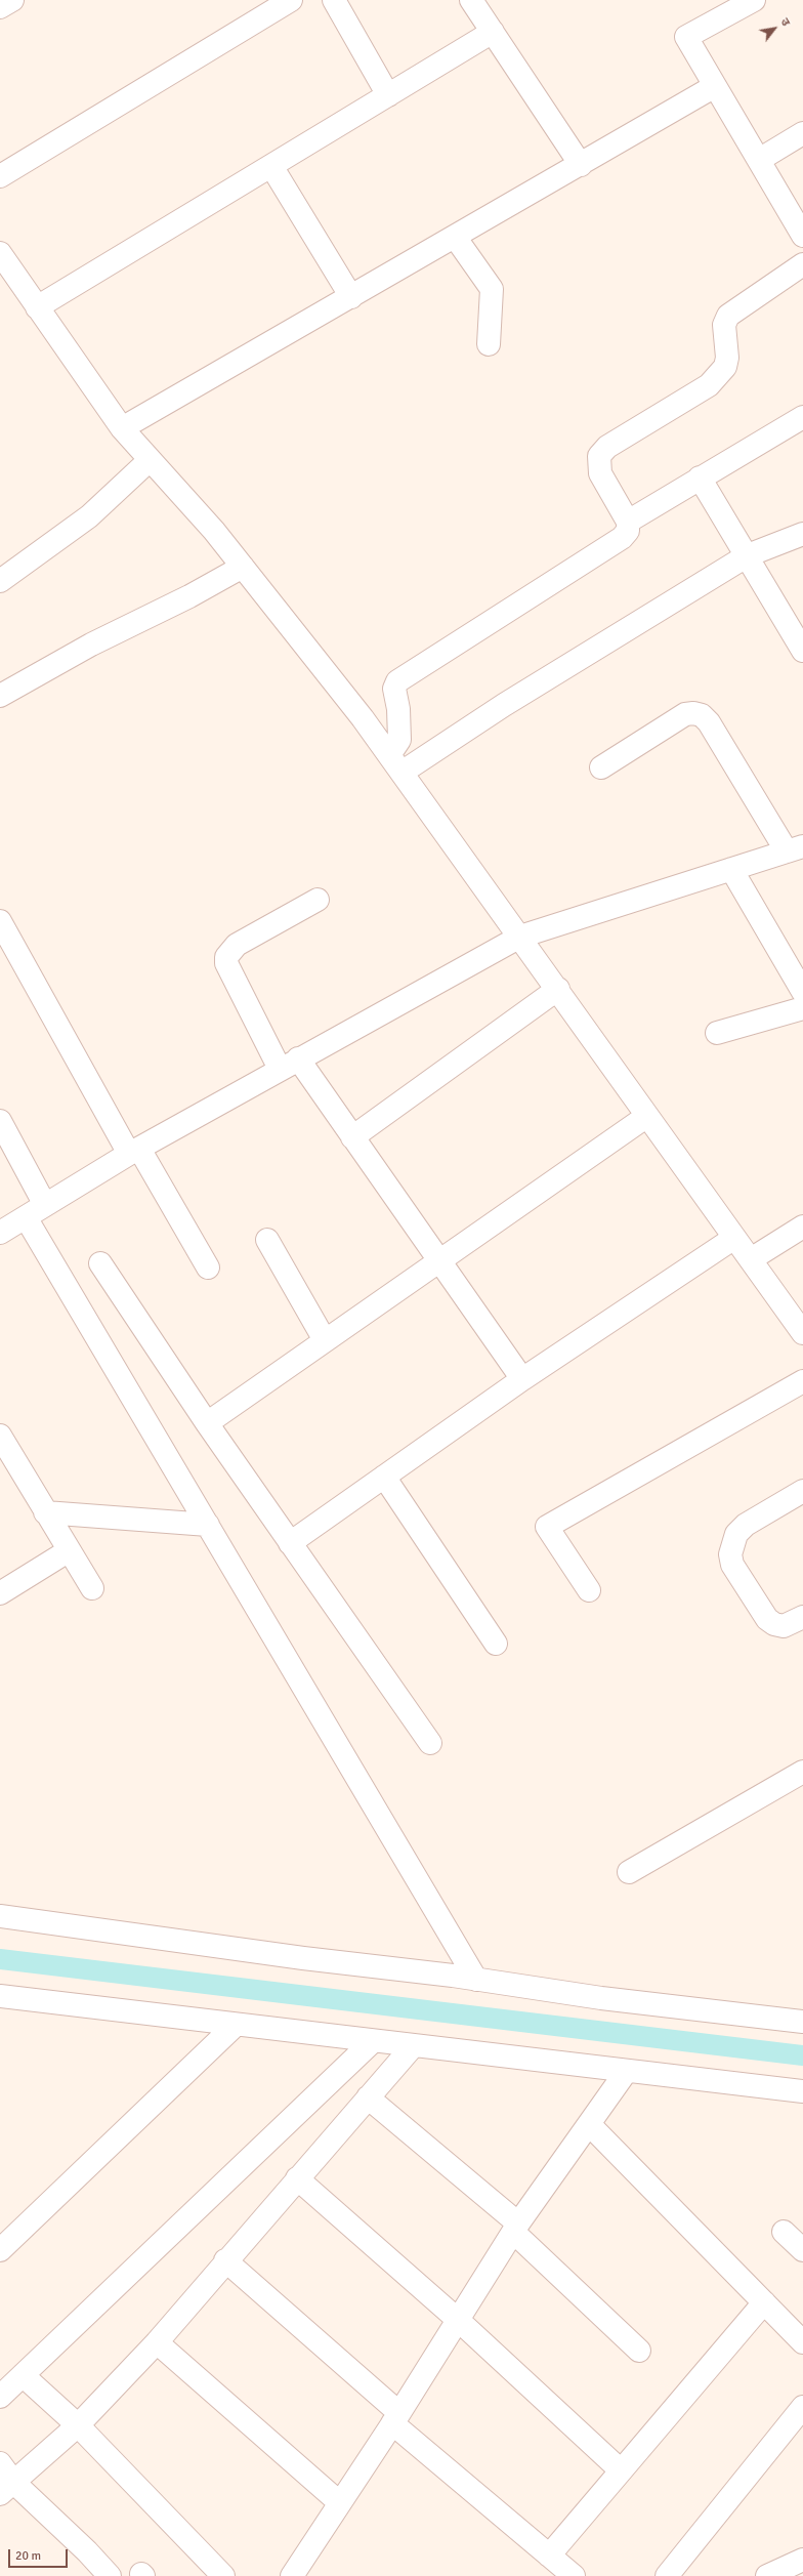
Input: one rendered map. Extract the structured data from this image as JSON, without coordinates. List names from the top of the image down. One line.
{"scale_bar":"20 m","north":"top right"}
